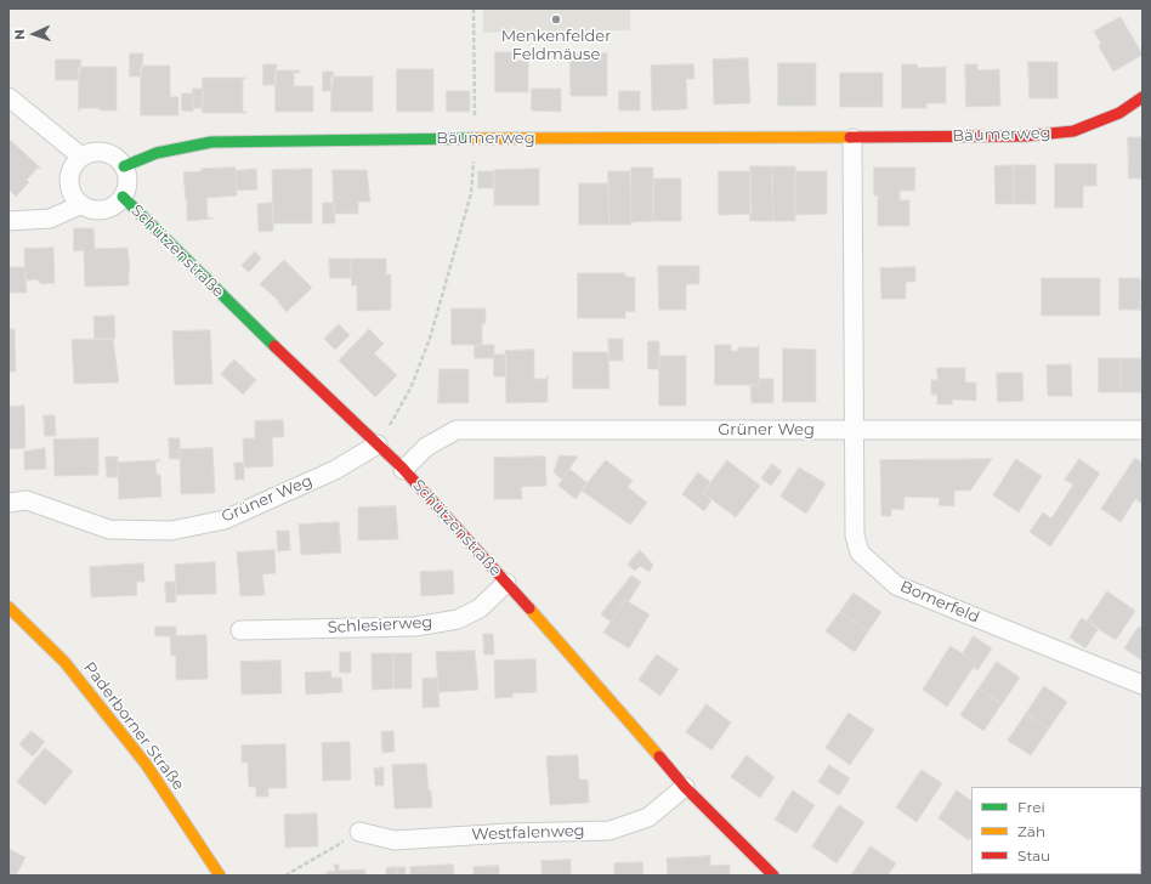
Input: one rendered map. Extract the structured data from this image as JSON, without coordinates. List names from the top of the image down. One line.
{"streets":{"street":["Bäumerweg","Schützenstraße","Grüner Weg","Bomerfeld","Schlesierweg","Paderborner Straße","Westfalenweg"]},"crossings":[["Bäumerweg","Schützenstraße"],["Schützenstraße","Grüner Weg"],["Schützenstraße","Schlesierweg"],["Schützenstraße","Westfalenweg"],["Grüner Weg","Bomerfeld"]],"places":["Menkenfelder Feldmäuse"],"legend":["Frei","Zäh","Stau"],"north":"left"}
